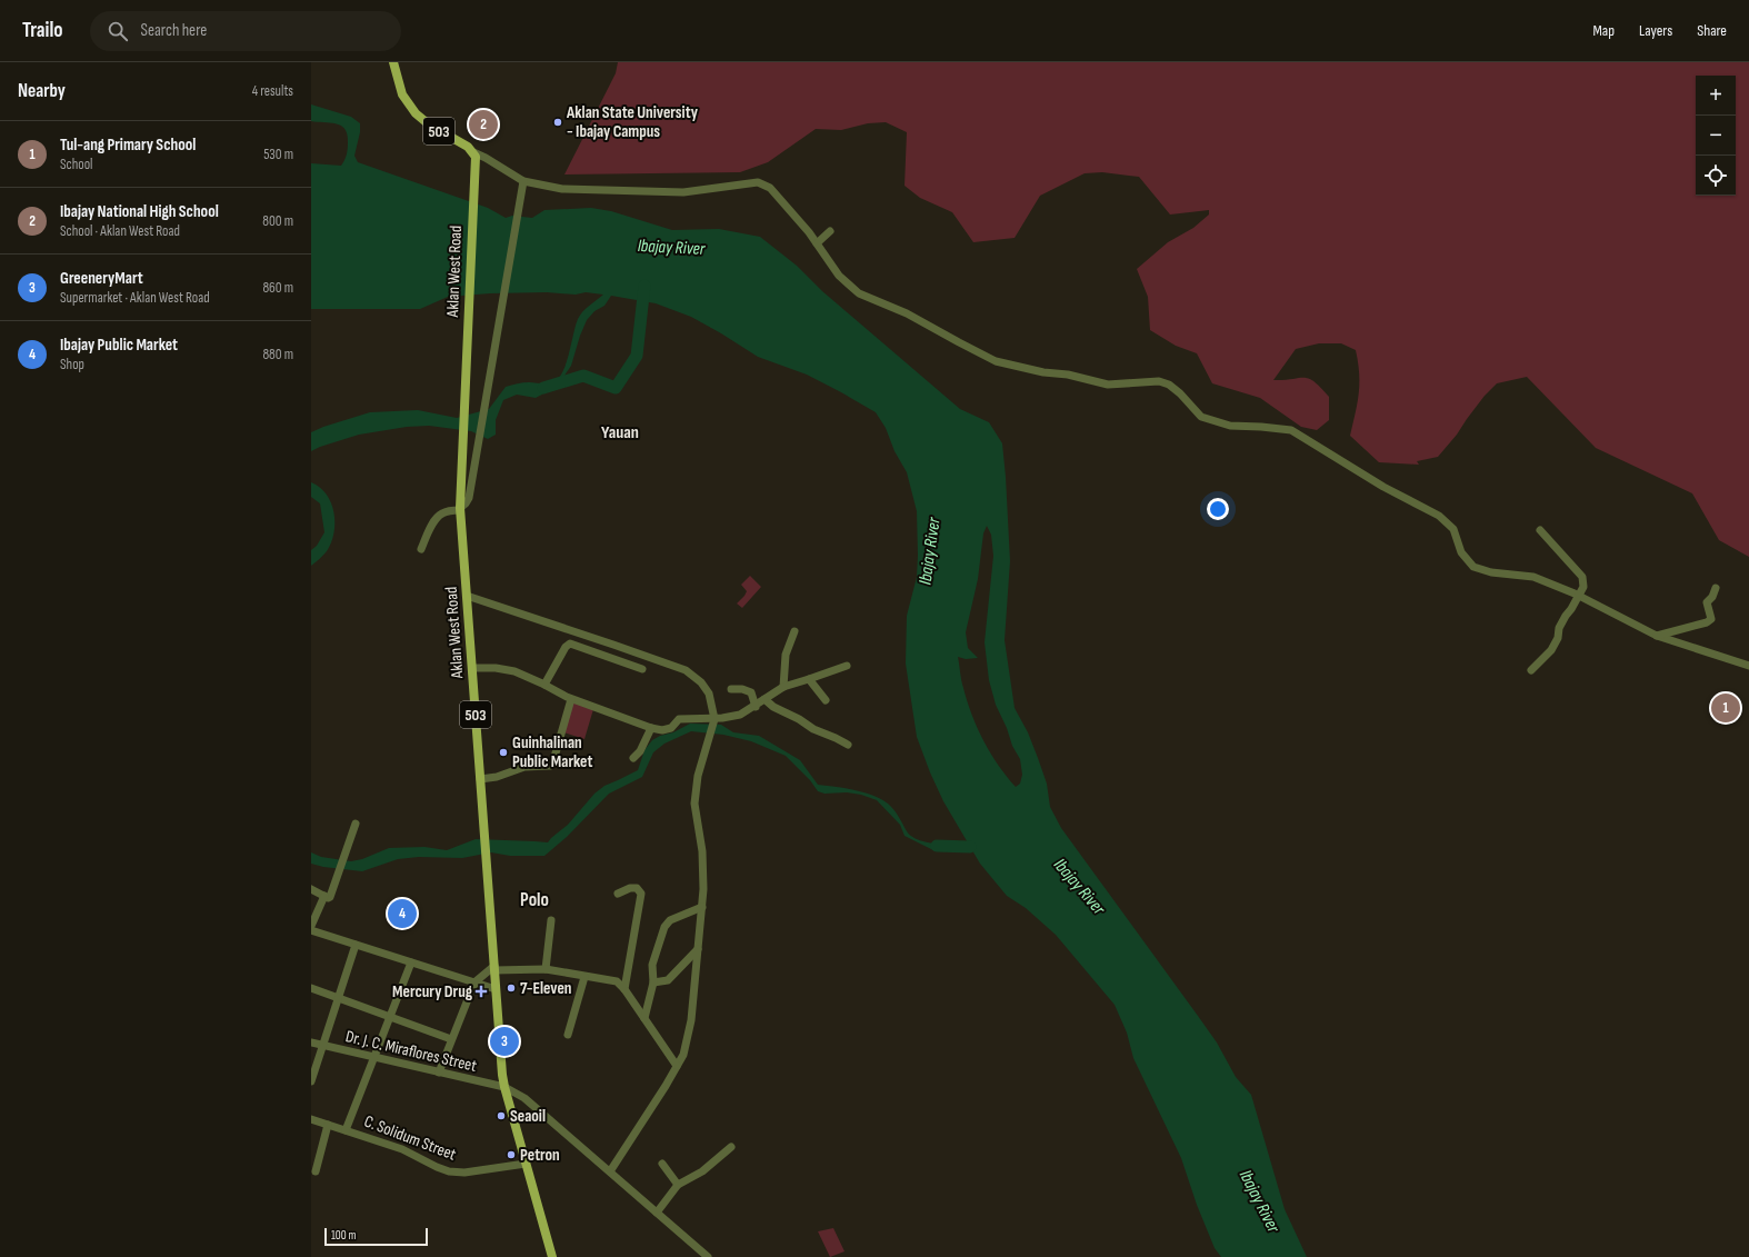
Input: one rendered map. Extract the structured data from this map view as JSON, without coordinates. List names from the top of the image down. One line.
{"streets":{"main road":["503","Aklan West Road"],"street":["Dr. J. C. Miraflores Street","C. Solidum Street"]},"crossings":[["503","Aklan West Road"],["Aklan West Road","Dr. J. C. Miraflores Street"],["Aklan West Road","C. Solidum Street"]],"districts":["Yauan","Polo"],"water":["Ibajay River"],"places":{"other":["Aklan State University - Ibajay Campus","Guinhalinan Public Market","7-Eleven","Seaoil","Petron"],"health":["Mercury Drug"]},"scale_bar":"100 m","page":{"header":"Trailo","search":"Search here","nav":["Map","Layers","Share"],"heading":["Nearby","4 results"],"map_buttons":["+","−"],"pins":["2","1","4","3"],"list":[{"mark":"1","name":"Tul-ang Primary School","note":"School","value":"530 m"},{"mark":"2","name":"Ibajay National High School","note":"School · Aklan West Road","value":"800 m"},{"mark":"3","name":"GreeneryMart","note":"Supermarket · Aklan West Road","value":"860 m"},{"mark":"4","name":"Ibajay Public Market","note":"Shop","value":"880 m"}],"scale":"100 m"}}
